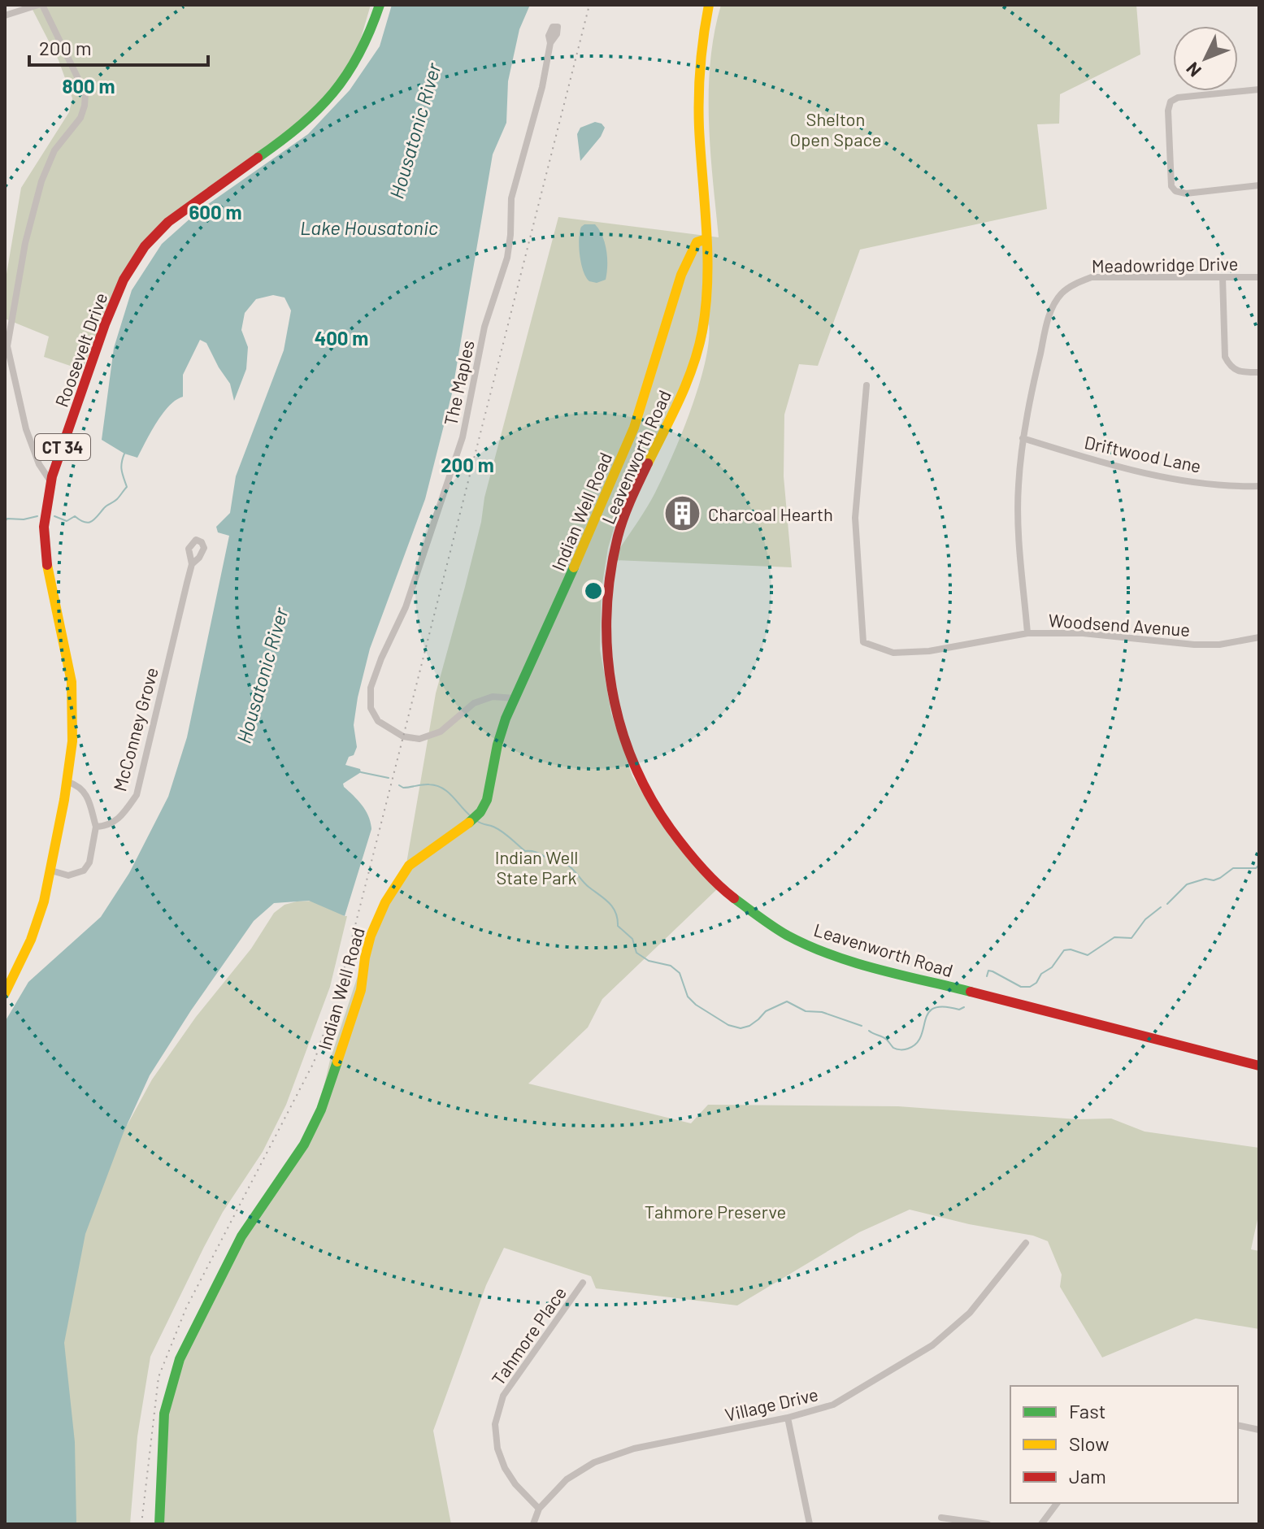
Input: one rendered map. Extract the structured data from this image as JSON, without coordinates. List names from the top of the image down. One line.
{"streets":{"main road":["Roosevelt Drive","CT 34","Leavenworth Road","Indian Well Road"],"street":["Meadowridge Drive","The Maples","Driftwood Lane","Woodsend Avenue","McConney Grove","Tahmore Place","Village Drive"]},"crossings":[["Meadowridge Drive","Driftwood Lane"],["Roosevelt Drive","McConney Grove"],["The Maples","Indian Well Road"],["Leavenworth Road","Indian Well Road"],["Tahmore Place","Village Drive"]],"water":["Housatonic River","Lake Housatonic"],"parks":["Shelton Open Space","Indian Well State Park","Tahmore Preserve"],"places":{"building":["Charcoal Hearth"]},"legend":["Fast","Slow","Jam"],"scale_bar":"200 m","north":"bottom left","rings":["800 m","600 m","400 m","200 m"]}
